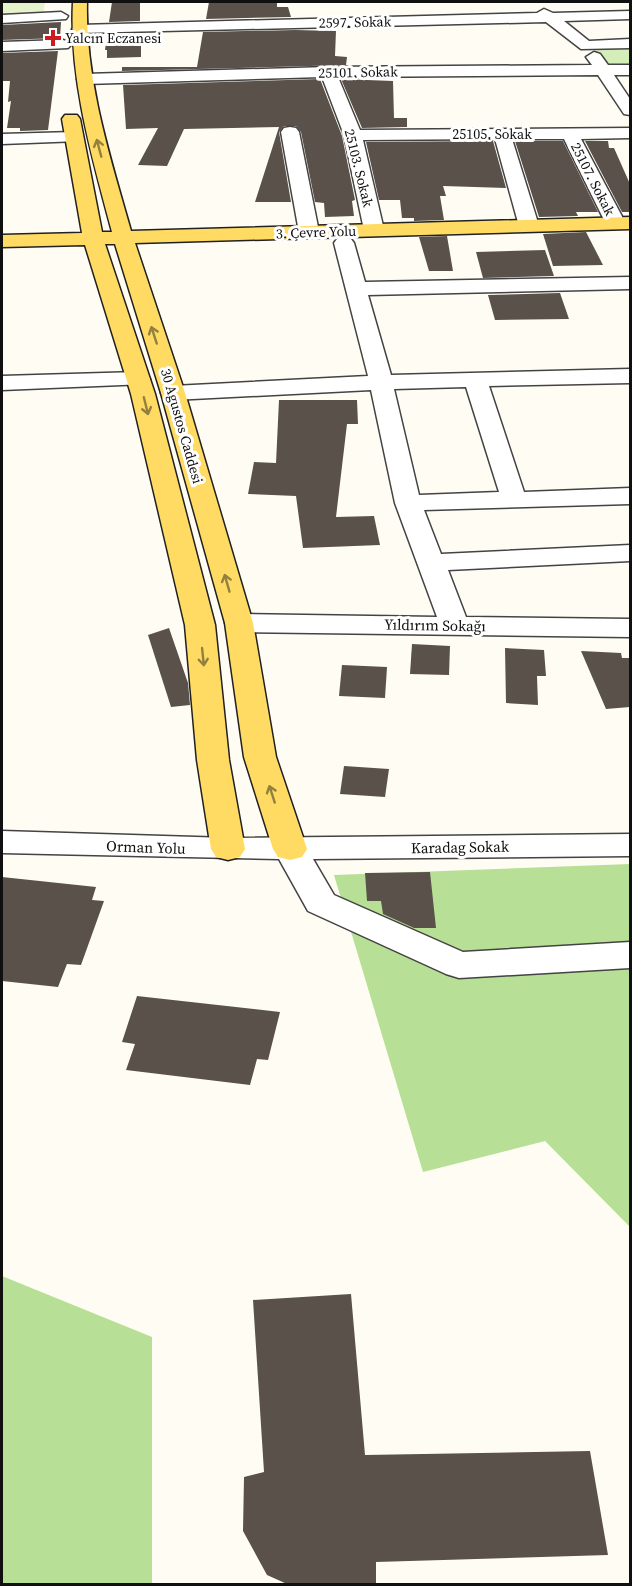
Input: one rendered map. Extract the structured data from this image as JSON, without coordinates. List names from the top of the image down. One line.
{"streets":{"main road":["3. Çevre Yolu","30 Agustos Caddesi"],"street":["2597. Sokak","25101. Sokak","25105. Sokak","25103. Sokak","25107. Sokak","Yıldırım Sokağı","Orman Yolu","Karadag Sokak"]},"crossings":[["2597. Sokak","30 Agustos Caddesi"],["25101. Sokak","25103. Sokak"],["25101. Sokak","30 Agustos Caddesi"],["25105. Sokak","25103. Sokak"],["25105. Sokak","25107. Sokak"],["25103. Sokak","3. Çevre Yolu"],["25107. Sokak","3. Çevre Yolu"],["3. Çevre Yolu","30 Agustos Caddesi"],["30 Agustos Caddesi","Yıldırım Sokağı"],["30 Agustos Caddesi","Orman Yolu"],["30 Agustos Caddesi","Karadag Sokak"],["Orman Yolu","Karadag Sokak"]],"places":{"health":["Yalcın Eczanesi"]}}
